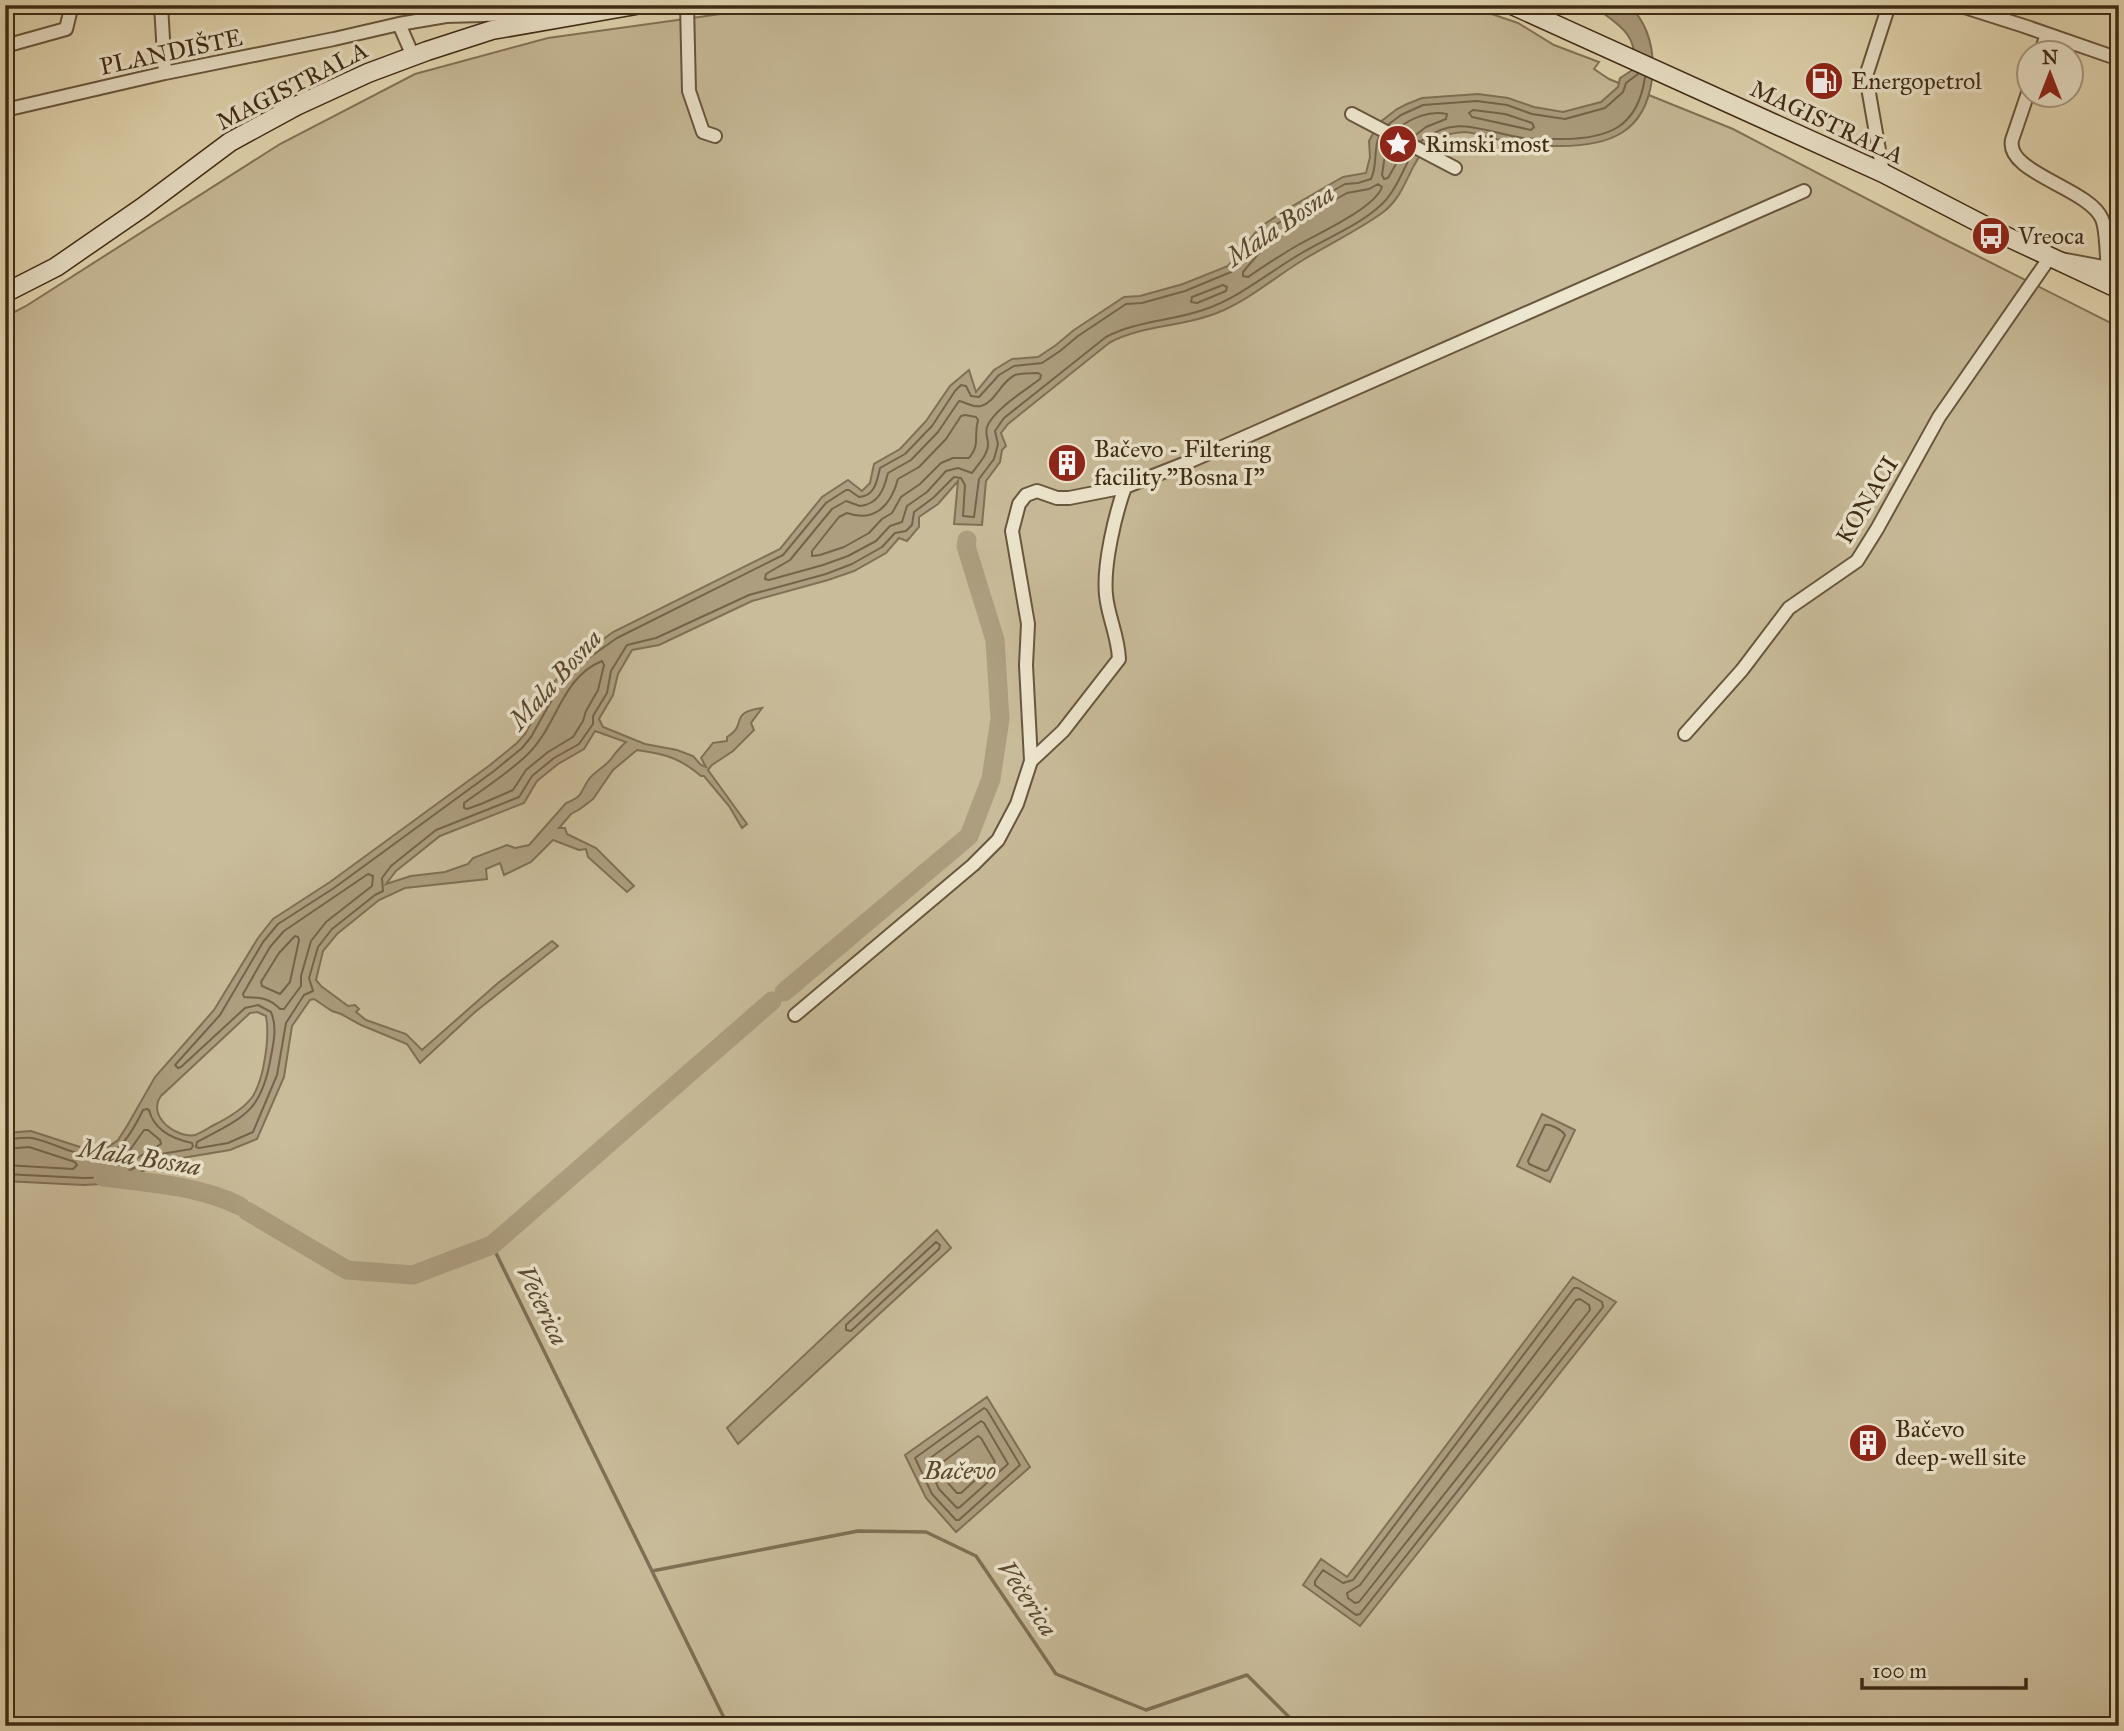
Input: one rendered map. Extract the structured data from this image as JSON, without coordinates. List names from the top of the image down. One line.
{"streets":{"main road":["MAGISTRALA"],"street":["PLANDIŠTE","KONACI"]},"crossings":[["PLANDIŠTE","MAGISTRALA"],["MAGISTRALA","KONACI"]],"water":["Mala Bosna","Večerica","Bačevo"],"places":{"fuel station":["Energopetrol"],"place":["Rimski most"],"bus stop":["Vreoca"],"building":["Bačevo - Filtering facility \"Bosna I\"","Bačevo deep-well site"]},"scale_bar":"100 m","north":"top"}
